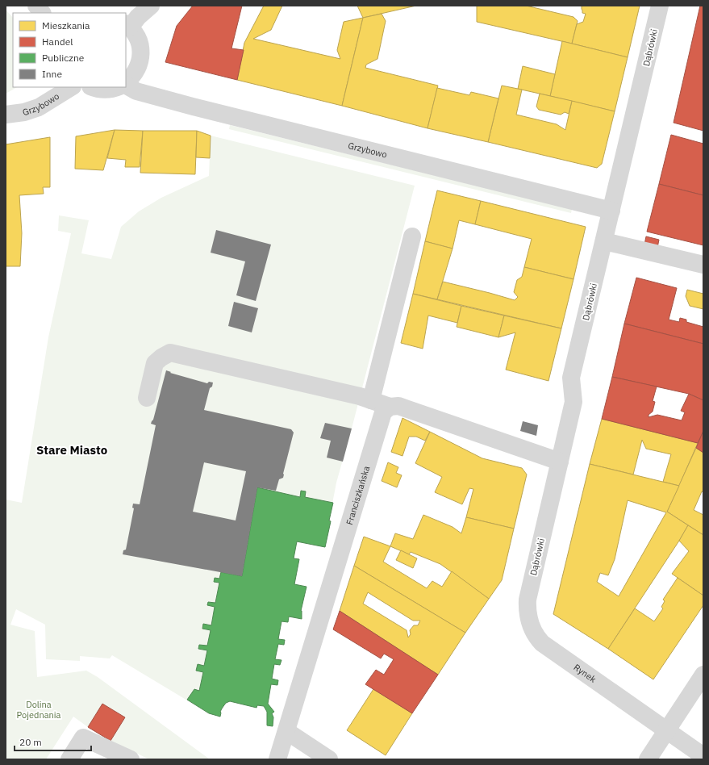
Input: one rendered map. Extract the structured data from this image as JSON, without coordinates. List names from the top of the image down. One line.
{"streets":{"street":["Dąbrówki","Grzybowo","Franciszkańska","Rynek"]},"crossings":[["Dąbrówki","Grzybowo"],["Dąbrówki","Rynek"]],"districts":["Stare Miasto"],"parks":["Dolina Pojednania"],"legend":["Mieszkania","Handel","Publiczne","Inne"],"scale_bar":"20 m"}
